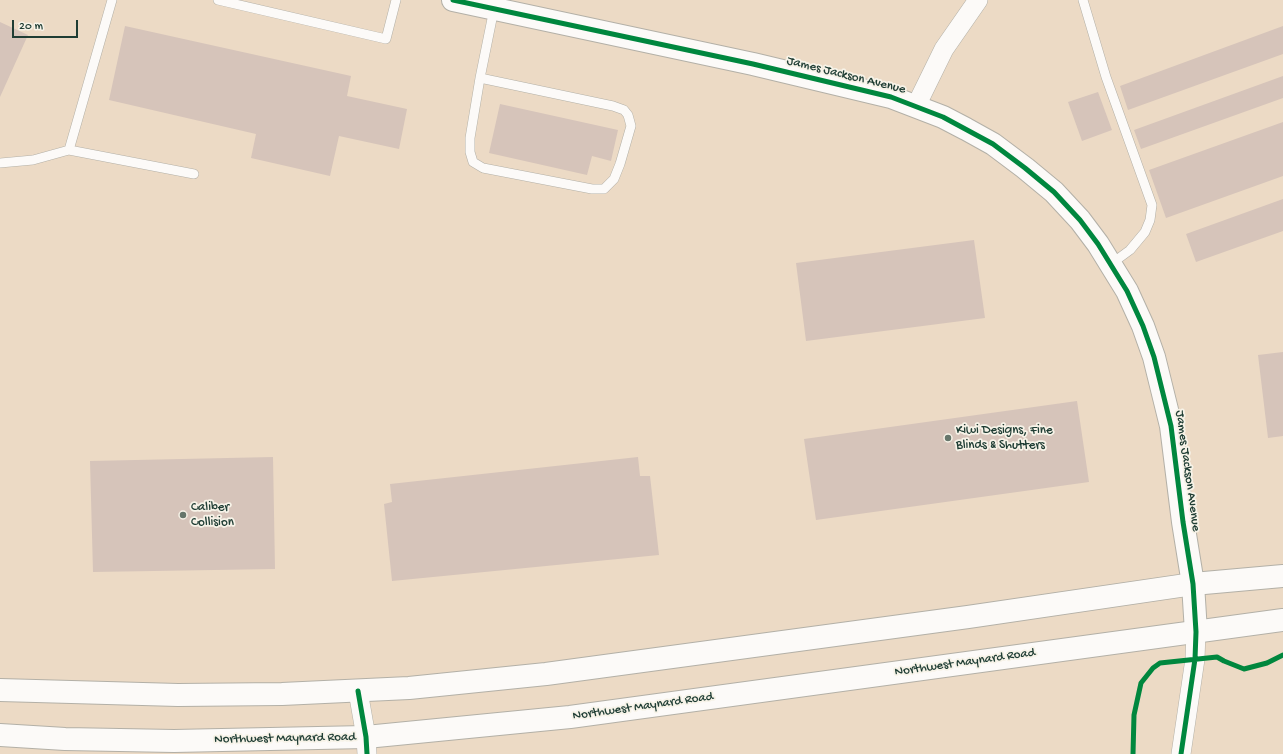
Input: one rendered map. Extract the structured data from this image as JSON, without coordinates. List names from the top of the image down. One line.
{"streets":{"main road":["James Jackson Avenue","Northwest Maynard Road"]},"crossings":[["James Jackson Avenue","Northwest Maynard Road"]],"places":["Kiwi Designs, Fine Blinds & Shutters","Caliber Collision"],"scale_bar":"20 m"}
